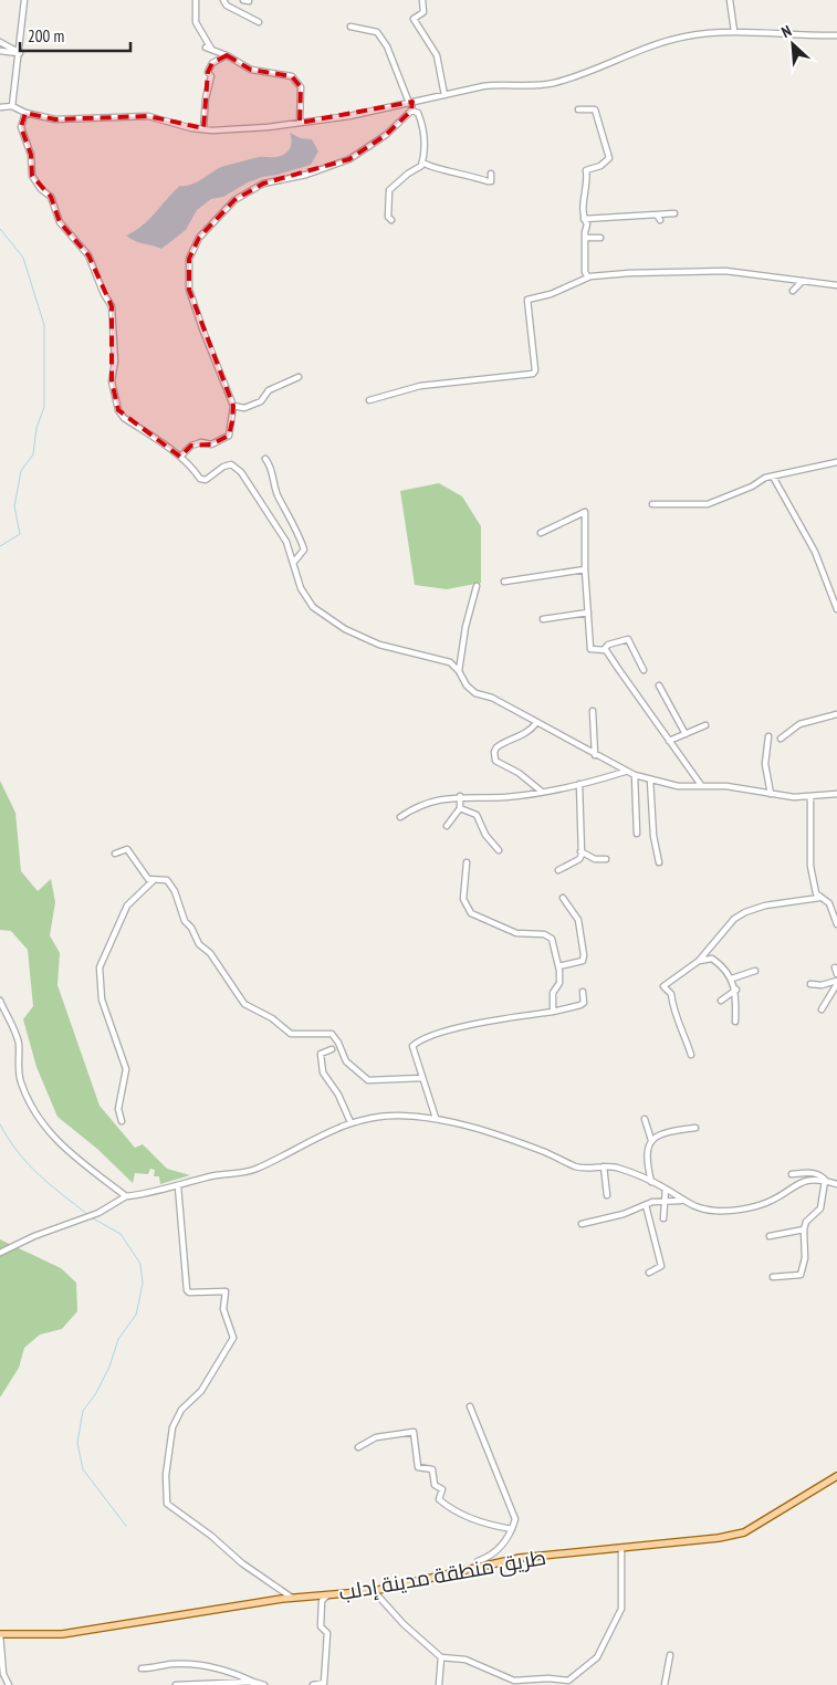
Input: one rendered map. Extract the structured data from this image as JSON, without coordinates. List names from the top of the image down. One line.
{"streets":{"main road":["طريق منطقة مدينة إدلب"]},"scale_bar":"200 m","north":"top left"}
